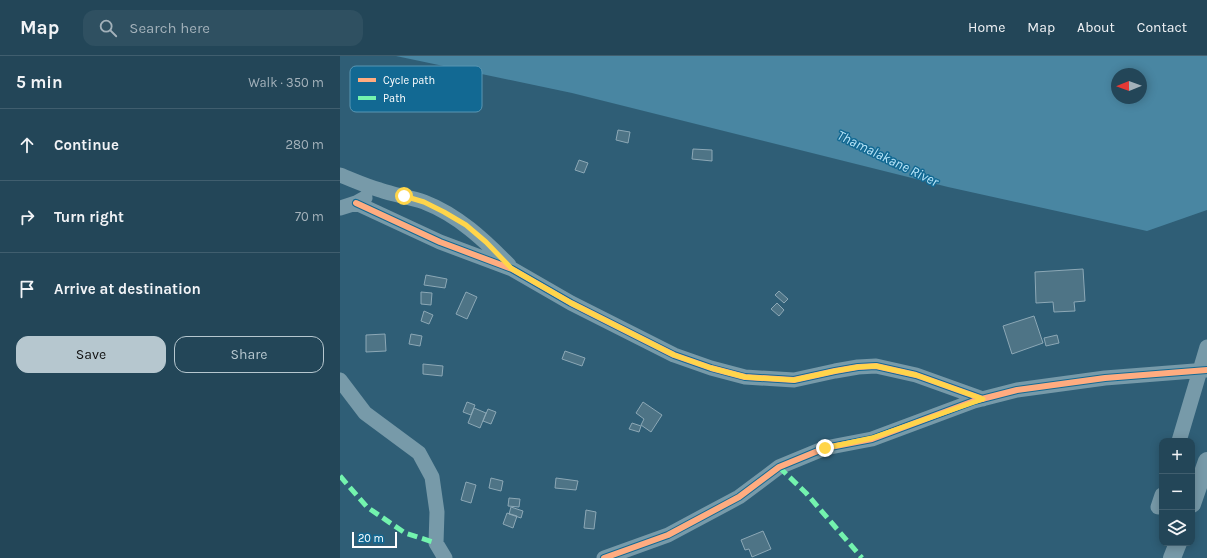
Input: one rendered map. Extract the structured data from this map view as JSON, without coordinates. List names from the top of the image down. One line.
{"water":["Thamalakane River"],"legend":["Cycle path","Path"],"scale_bar":"20 m","north":"left","page":{"header":"Map","search":"Search here","nav":["Home","Map","About","Contact"],"heading":["5 min","Walk · 350 m"],"list":[["Continue","280 m"],["Turn right","70 m"],"Arrive at destination"],"buttons":["Save","Share"],"map_buttons":["+","−"],"scale":"20 m"}}
